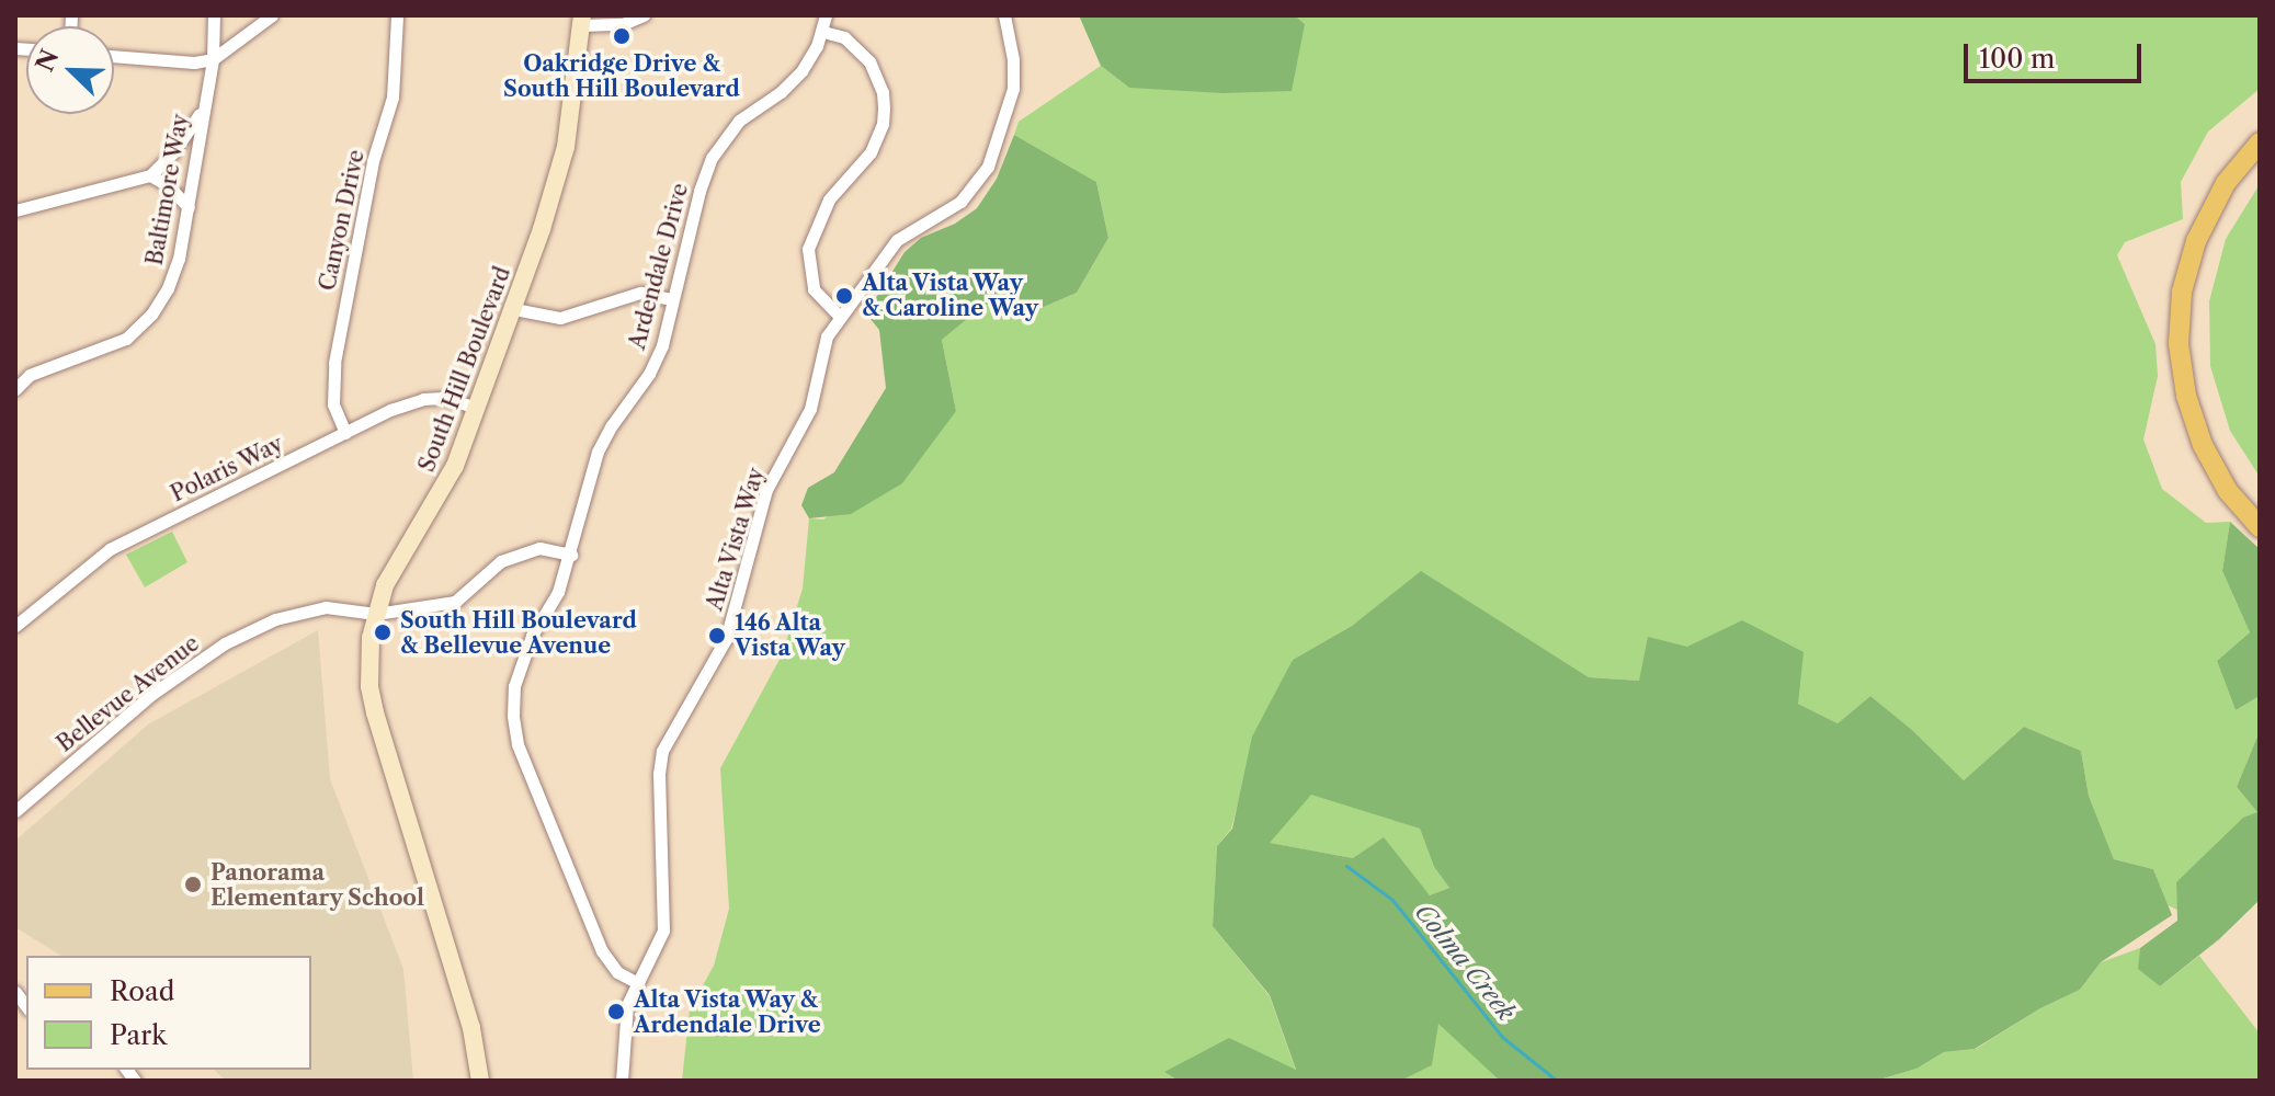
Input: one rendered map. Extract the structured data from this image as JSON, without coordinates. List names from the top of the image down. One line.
{"streets":{"street":["Baltimore Way","Canyon Drive","Ardendale Drive","South Hill Boulevard","Polaris Way","Alta Vista Way","Bellevue Avenue"]},"crossings":[["Canyon Drive","Polaris Way"],["Ardendale Drive","Alta Vista Way"],["Ardendale Drive","Bellevue Avenue"],["South Hill Boulevard","Polaris Way"],["South Hill Boulevard","Bellevue Avenue"]],"water":["Colma Creek"],"places":["Oakridge Drive & South Hill Boulevard","Alta Vista Way & Caroline Way","South Hill Boulevard & Bellevue Avenue","146 Alta Vista Way","Panorama Elementary School","Alta Vista Way & Ardendale Drive"],"legend":["Road","Park"],"scale_bar":"100 m","north":"top left"}
